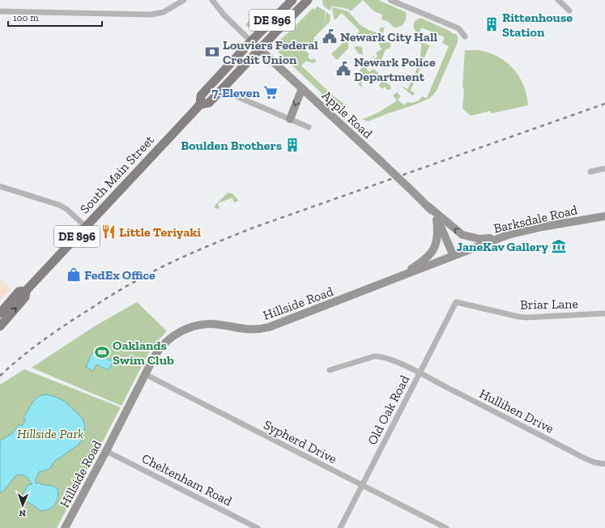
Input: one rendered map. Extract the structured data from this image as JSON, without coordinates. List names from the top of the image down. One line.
{"streets":{"main road":["DE 896","South Main Street"],"street":["Apple Road","Barksdale Road","Hillside Road","Briar Lane","Old Oak Road","Hullihen Drive","Sypherd Drive","Cheltenham Road"]},"crossings":[["Apple Road","South Main Street"],["Apple Road","Barksdale Road"],["Apple Road","Hillside Road"],["Barksdale Road","Hillside Road"],["Hillside Road","Sypherd Drive"],["Hillside Road","Cheltenham Road"],["Briar Lane","Old Oak Road"],["Old Oak Road","Hullihen Drive"],["Old Oak Road","Sypherd Drive"]],"parks":["Hillside Park"],"places":{"building":["Rittenhouse Station","Boulden Brothers"],"public building":["Newark City Hall","Newark Police Department"],"bank":["Louviers Federal Credit Union"],"supermarket":["7-Eleven"],"restaurant":["Little Teriyaki"],"museum":["JaneKav Gallery"],"shop":["FedEx Office"],"sports":["Oaklands Swim Club"]},"scale_bar":"100 m","north":"bottom"}
